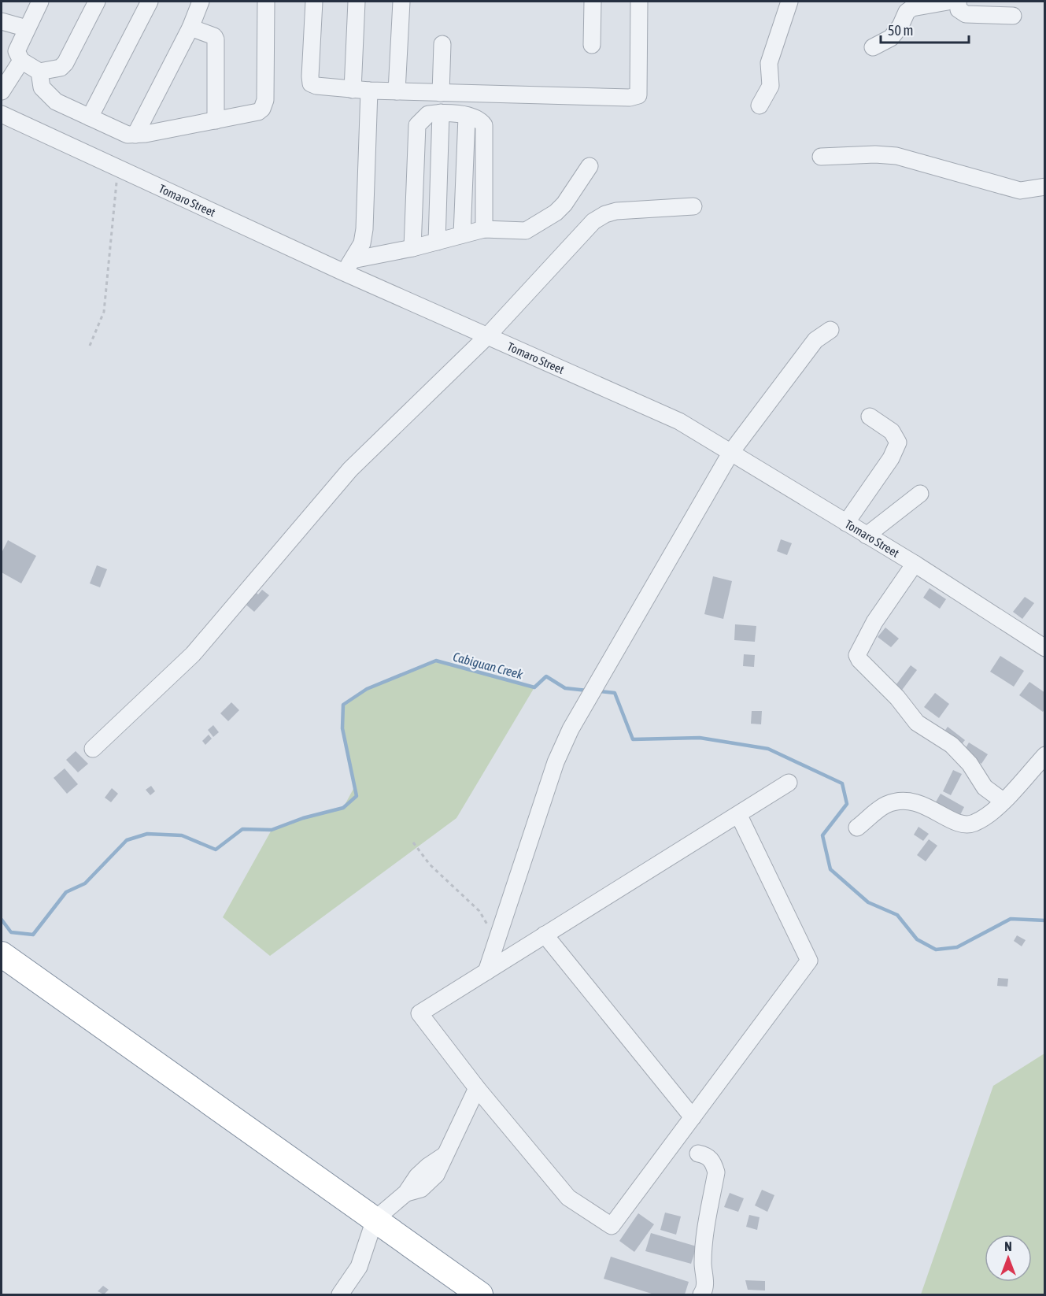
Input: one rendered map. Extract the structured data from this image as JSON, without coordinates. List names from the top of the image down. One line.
{"streets":{"street":["Tomaro Street"]},"water":["Cabiguan Creek"],"scale_bar":"50 m","north":"top"}
